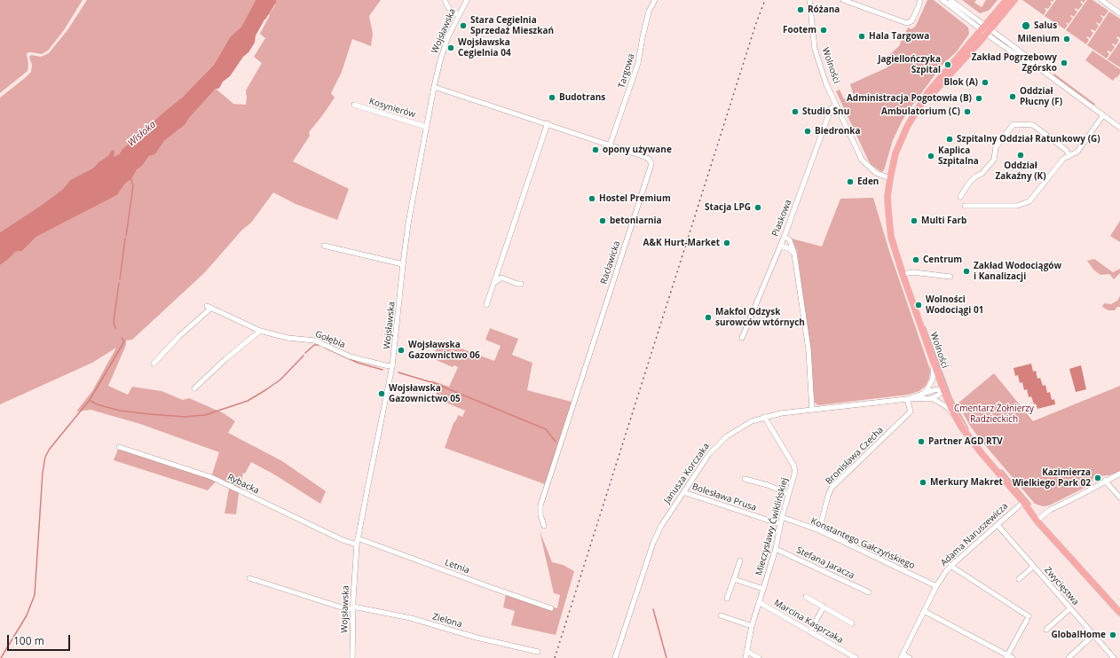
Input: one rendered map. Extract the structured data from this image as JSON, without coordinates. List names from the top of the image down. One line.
{"streets":{"main road":["Wolności"],"street":["Wojsławska","Targowa","Kosynierów","Piaskowa","Racławicka","Gołębia","Bronisława Czecha","Janusza Korczaka","Rybacka","Bolesława Prusa","Mieczysławy Ćwiklińskiej","Adama Naruszewicza","Konstantego Gałczyńskiego","Stefana Jaracza","Letnia","Zwycięstwa","Zielona","Marcina Kasprzaka"]},"crossings":[["Wojsławska","Kosynierów"],["Wojsławska","Racławicka"],["Wojsławska","Gołębia"],["Wojsławska","Rybacka"],["Wojsławska","Letnia"],["Wojsławska","Zielona"],["Wolności","Piaskowa"],["Wolności","Janusza Korczaka"],["Wolności","Adama Naruszewicza"],["Targowa","Racławicka"],["Bronisława Czecha","Janusza Korczaka"],["Bronisława Czecha","Konstantego Gałczyńskiego"],["Janusza Korczaka","Bolesława Prusa"],["Janusza Korczaka","Mieczysławy Ćwiklińskiej"],["Bolesława Prusa","Mieczysławy Ćwiklińskiej"],["Mieczysławy Ćwiklińskiej","Konstantego Gałczyńskiego"],["Mieczysławy Ćwiklińskiej","Stefana Jaracza"],["Mieczysławy Ćwiklińskiej","Marcina Kasprzaka"],["Adama Naruszewicza","Konstantego Gałczyńskiego"],["Adama Naruszewicza","Zwycięstwa"]],"water":["Wisłoka"],"parks":["Cmentarz Żołnierzy Radzieckich"],"places":["Różana","Stara Cegielnia Sprzedaż Mieszkań","Salus","Footem","Hala Targowa","Milenium","Wojsławska Cegielnia 04","Zakład Pogrzebowy Zgórsko","Jagiellończyka Szpital","Blok (A)","Oddział Płucny (F)","Budotrans","Administracja Pogotowia (B)","Studio Snu","Ambulatorium (C)","Biedronka","Szpitalny Oddział Ratunkowy (G)","opony używane","Oddział Zakaźny (K)","Kaplica Szpitalna","Eden","Hostel Premium","Stacja LPG","betoniarnia","Multi Farb","A&K Hurt-Market","Centrum","Zakład Wodociągów i Kanalizacji","Wolności Wodociągi 01","Makfol Odzysk surowców wtórnych","Wojsławska Gazownictwo 06","Wojsławska Gazownictwo 05","Partner AGD RTV","Kazimierza Wielkiego Park 02","Merkury Makret","GlobalHome"],"scale_bar":"100 m"}
